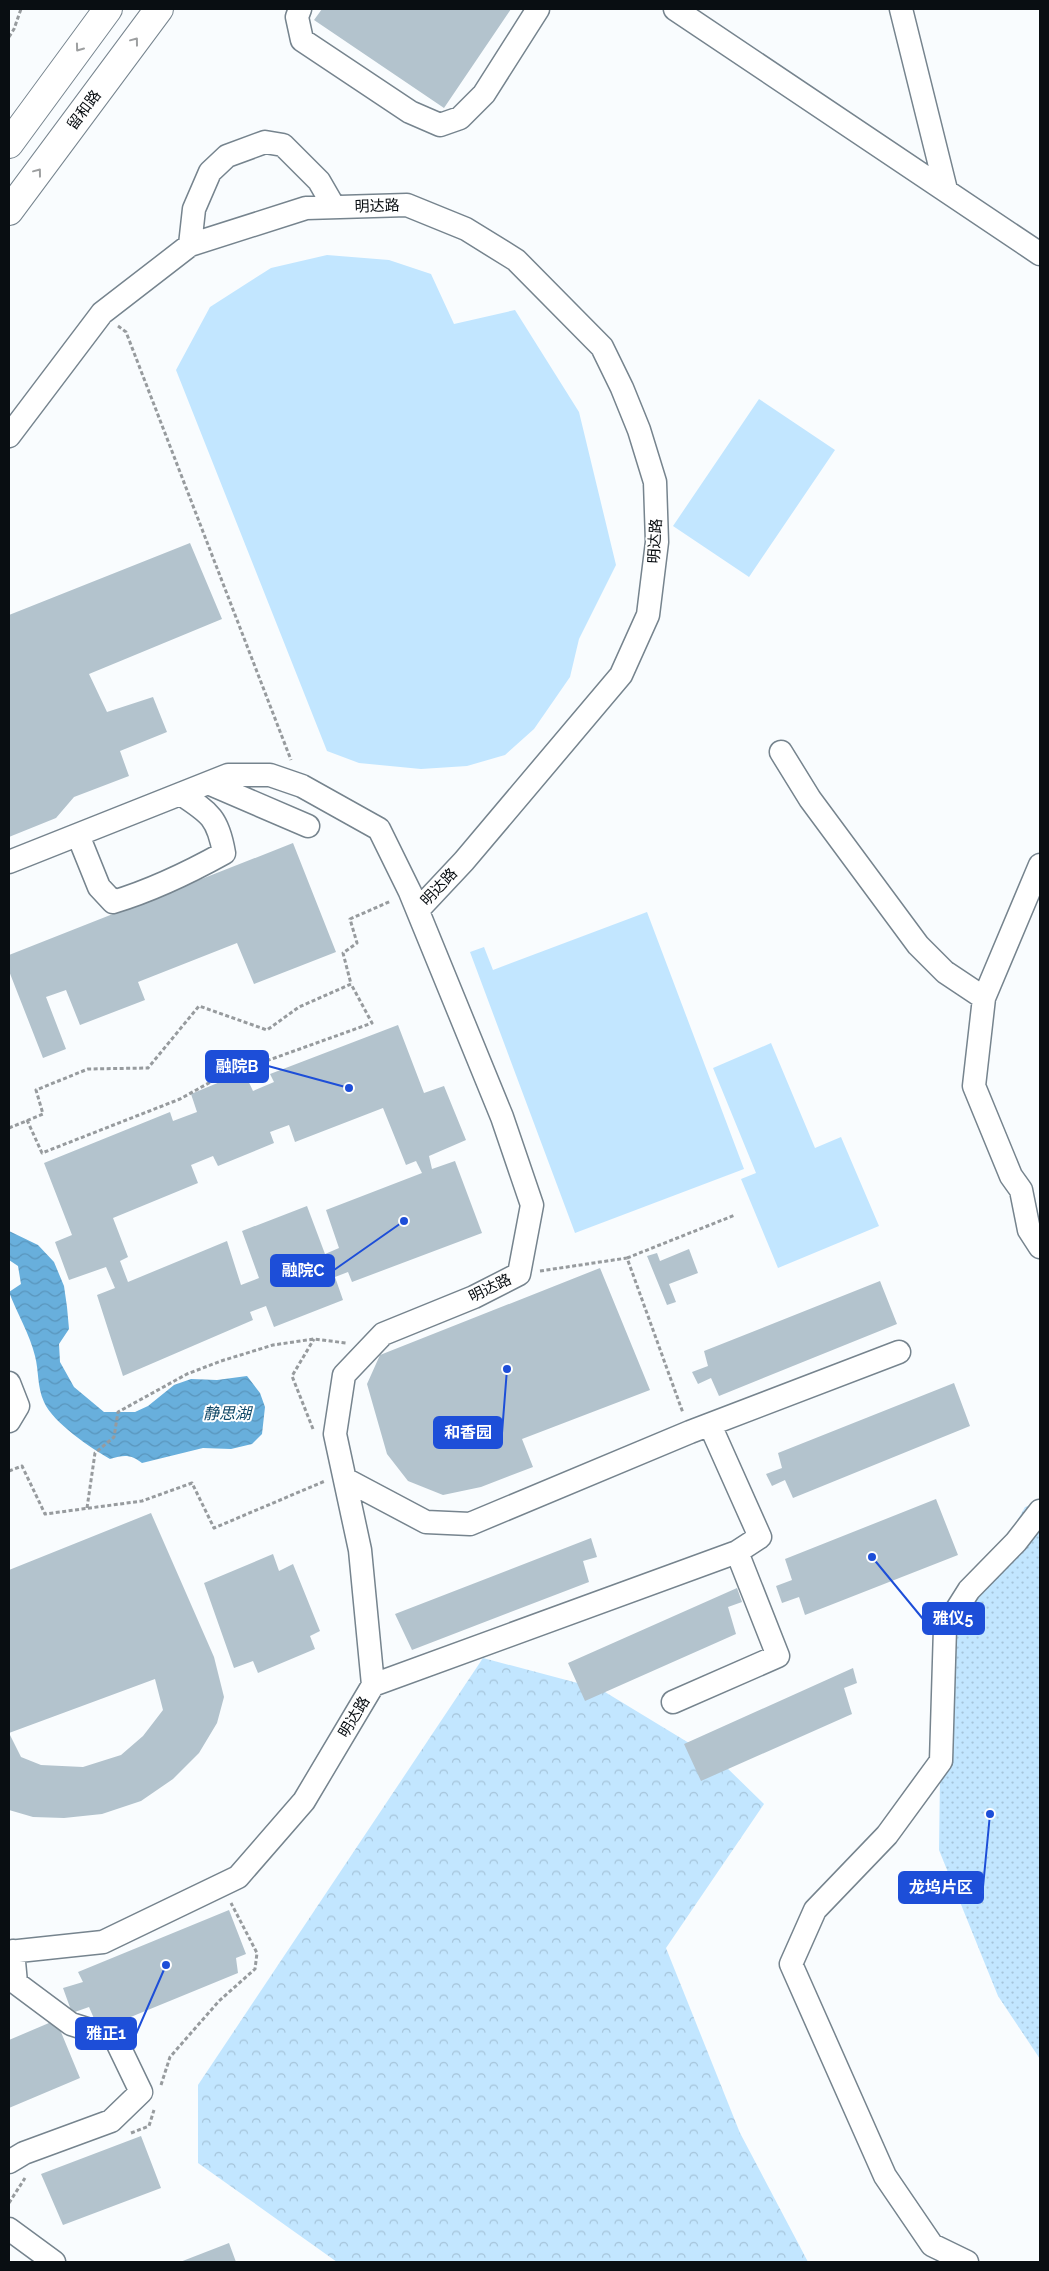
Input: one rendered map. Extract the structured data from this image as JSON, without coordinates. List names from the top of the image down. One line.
{"streets":{"main road":["留和路"],"street":["明达路"]},"water":["静思湖"],"places":["融院B","融院C","和香园","雅仪5","龙坞片区","雅正1"]}
